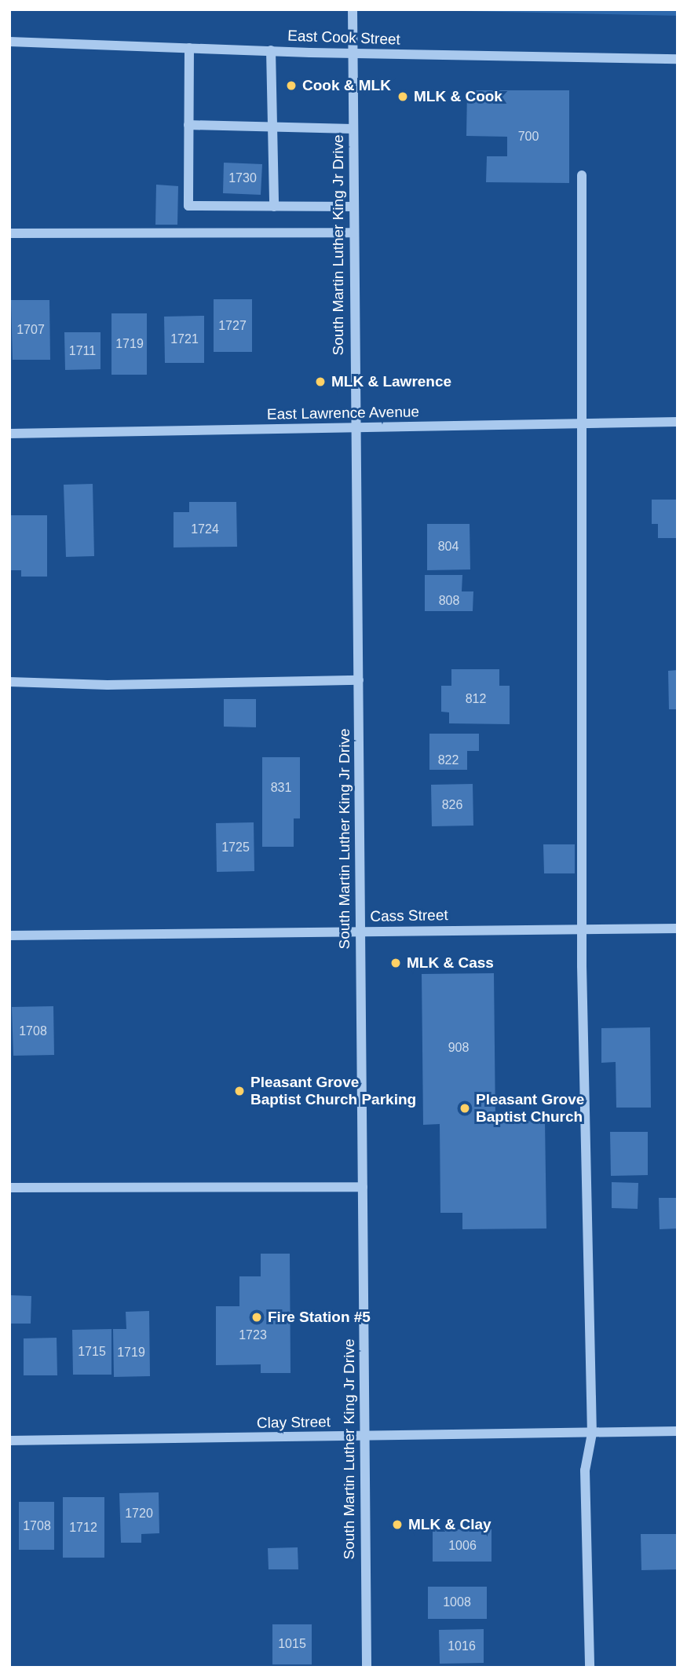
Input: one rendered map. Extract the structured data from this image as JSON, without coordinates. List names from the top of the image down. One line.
{"streets":{"street":["East Cook Street","South Martin Luther King Jr Drive","East Lawrence Avenue","Cass Street","Clay Street"]},"crossings":[["East Cook Street","South Martin Luther King Jr Drive"],["South Martin Luther King Jr Drive","East Lawrence Avenue"],["South Martin Luther King Jr Drive","Cass Street"],["South Martin Luther King Jr Drive","Clay Street"]],"places":["Cook & MLK","MLK & Cook","MLK & Lawrence","MLK & Cass","Pleasant Grove Baptist Church Parking","Pleasant Grove Baptist Church","Fire Station #5","MLK & Clay"],"house_numbers":["700","1730","1727","1707","1721","1719","1711","1724","804","808","812","822","831","826","1725","1708","908","1723","1715","1719","1720","1708","1712","1006","1008","1015","1016"]}
